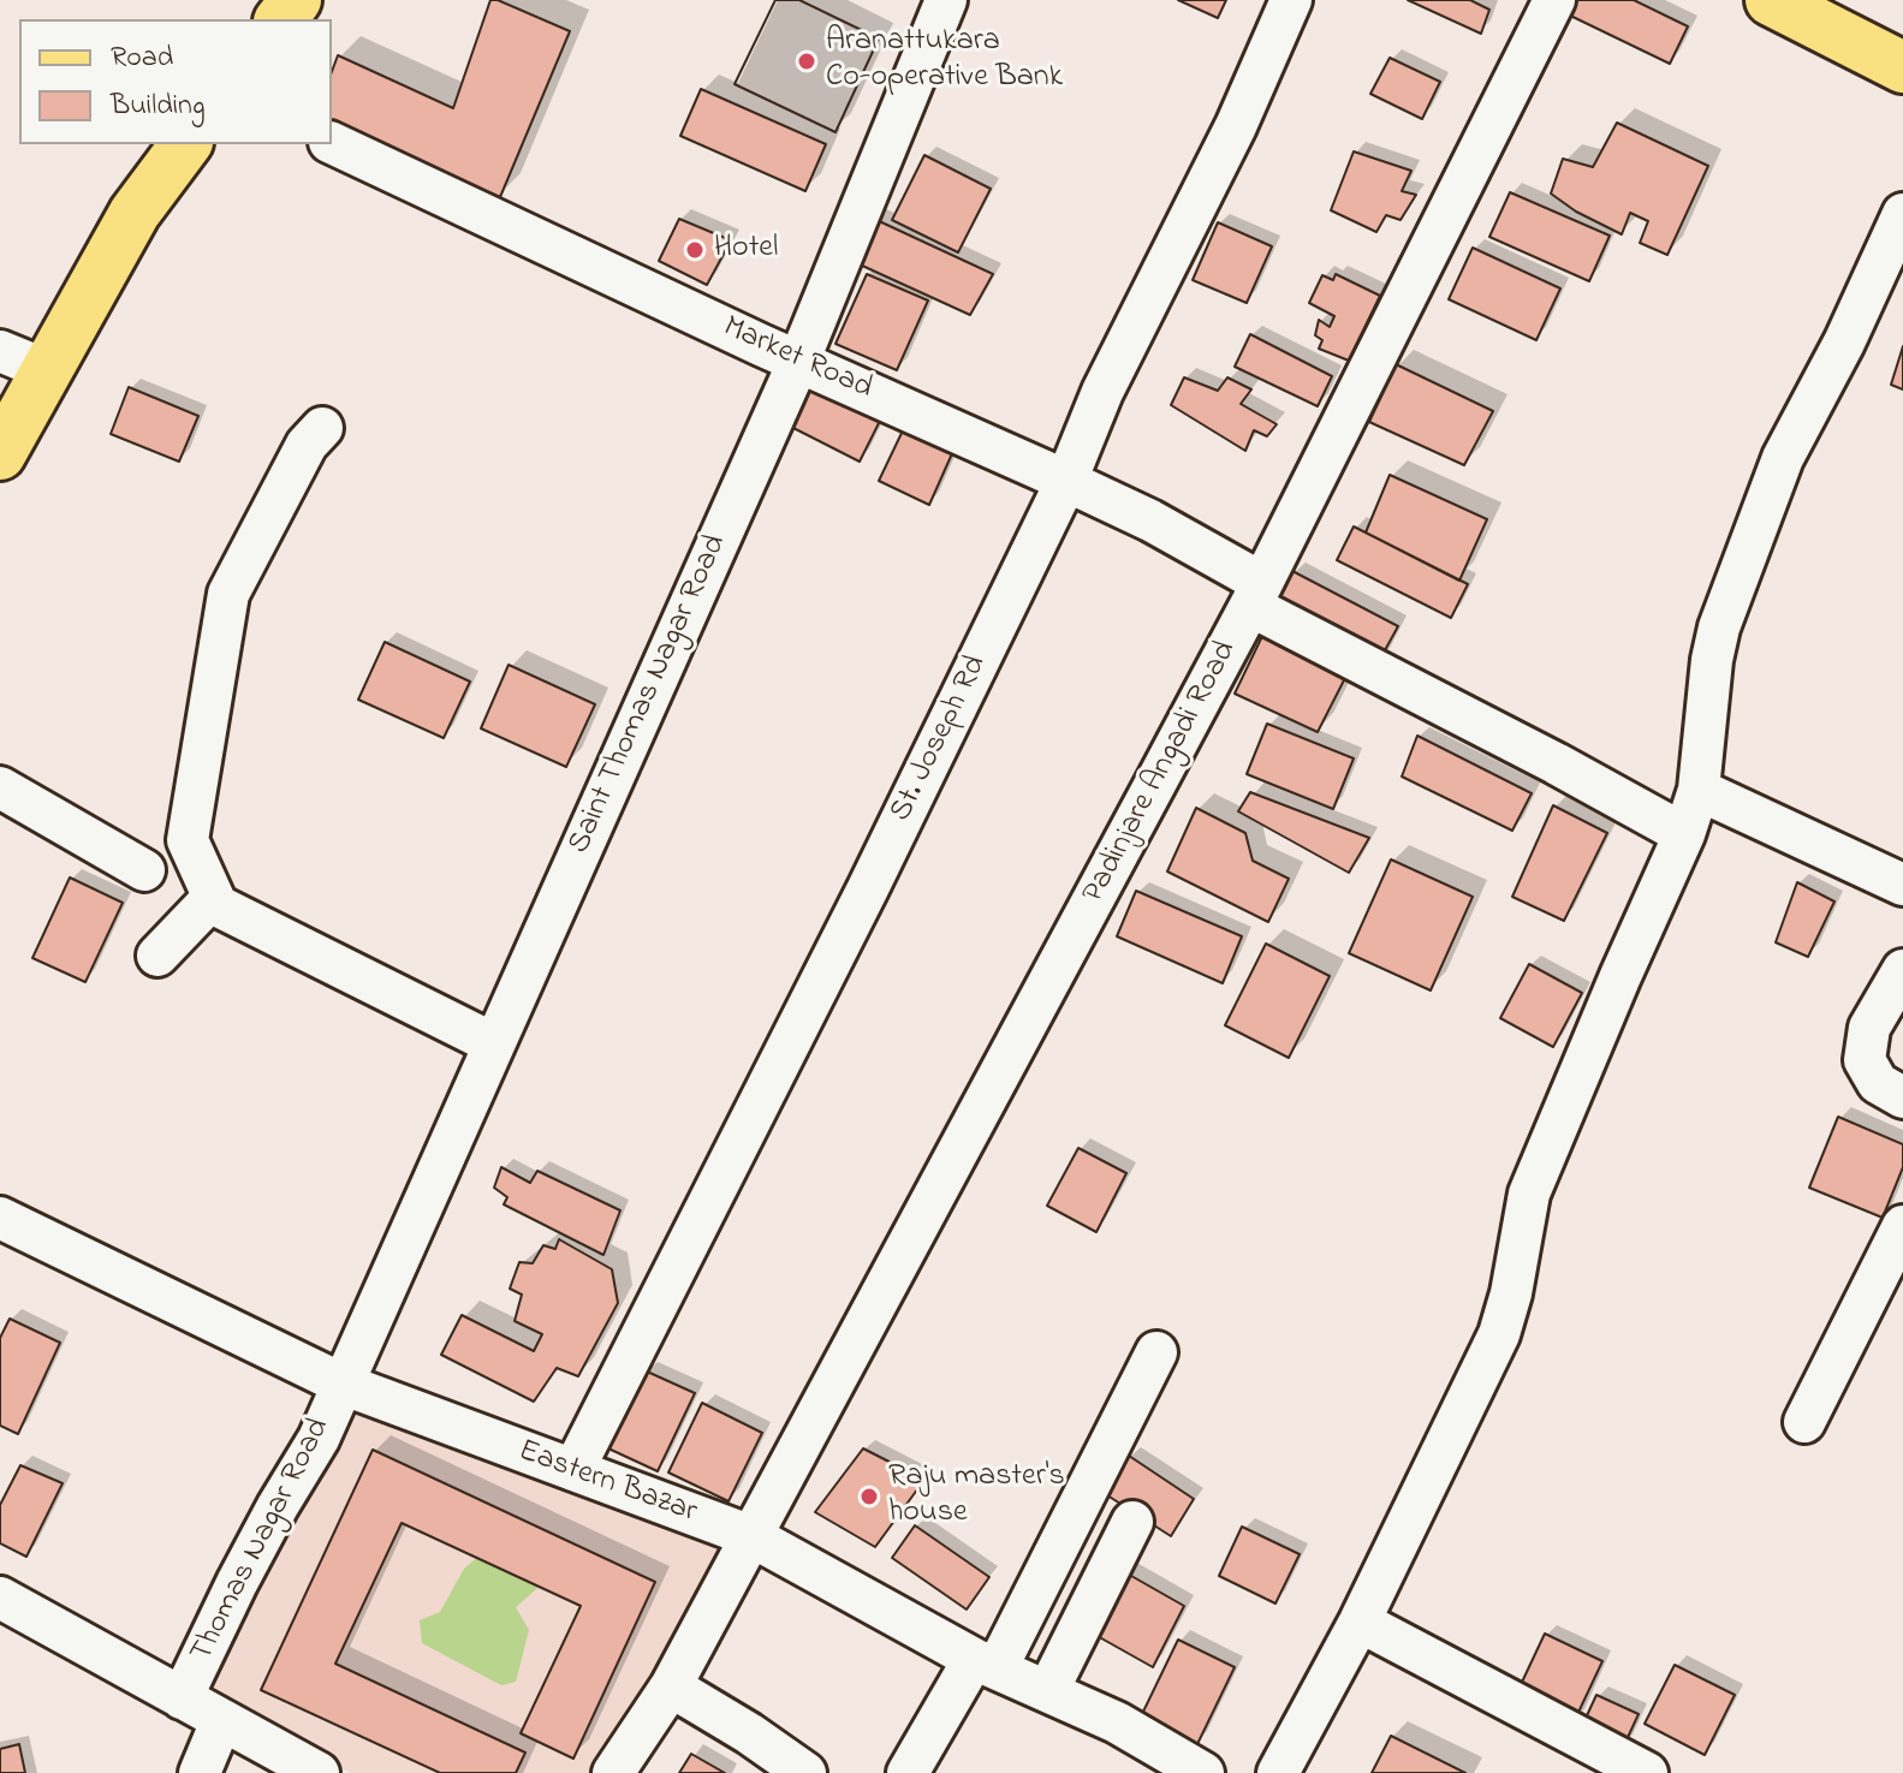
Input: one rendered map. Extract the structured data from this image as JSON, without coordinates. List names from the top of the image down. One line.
{"streets":{"street":["Market Road","Saint Thomas Nagar Road","St. Joseph Rd","Padinjare Angadi Road","Eastern Bazar","Thomas Nagar Road"]},"crossings":[["Market Road","Saint Thomas Nagar Road"],["Market Road","St. Joseph Rd"],["Market Road","Padinjare Angadi Road"],["Saint Thomas Nagar Road","Eastern Bazar"],["Saint Thomas Nagar Road","Thomas Nagar Road"],["St. Joseph Rd","Eastern Bazar"],["Padinjare Angadi Road","Eastern Bazar"],["Eastern Bazar","Thomas Nagar Road"]],"places":["Aranattukara Co-operative Bank","Hotel","Raju master's house"],"legend":["Road","Building"]}
